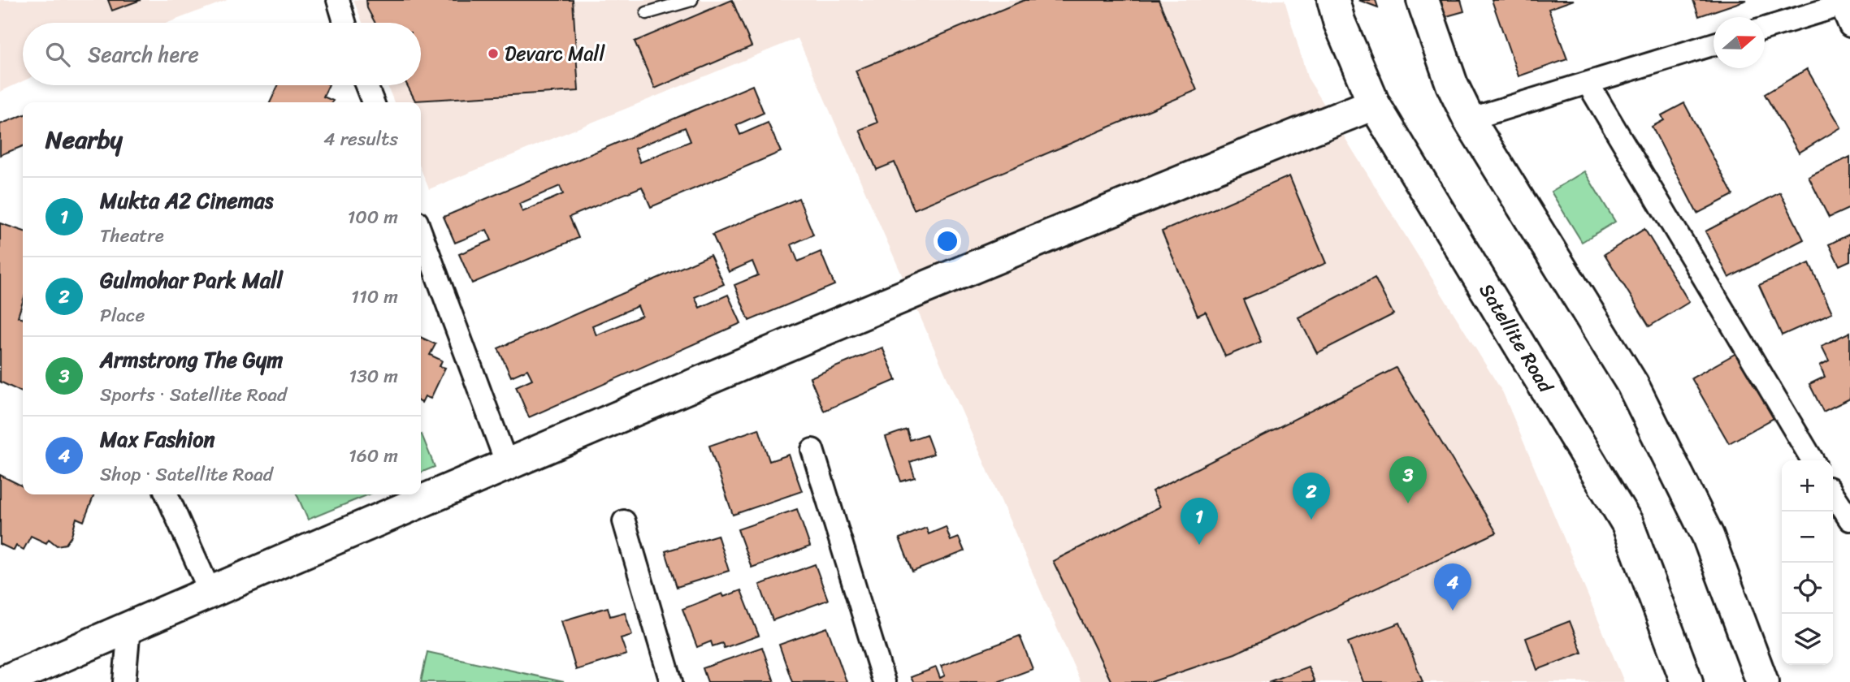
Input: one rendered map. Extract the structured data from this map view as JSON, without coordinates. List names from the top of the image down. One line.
{"streets":{"main road":["Satellite Road"]},"places":["Devarc Mall"],"north":"right","page":{"search":"Search here","heading":["Nearby","4 results"],"list":[{"mark":"1","name":"Mukta A2 Cinemas","note":"Theatre","value":"100 m"},{"mark":"2","name":"Gulmohar Park Mall","note":"Place","value":"110 m"},{"mark":"3","name":"Armstrong The Gym","note":"Sports · Satellite Road","value":"130 m"},{"mark":"4","name":"Max Fashion","note":"Shop · Satellite Road","value":"160 m"}],"pins":["3","2","1","4"],"map_buttons":["+","−"]}}
